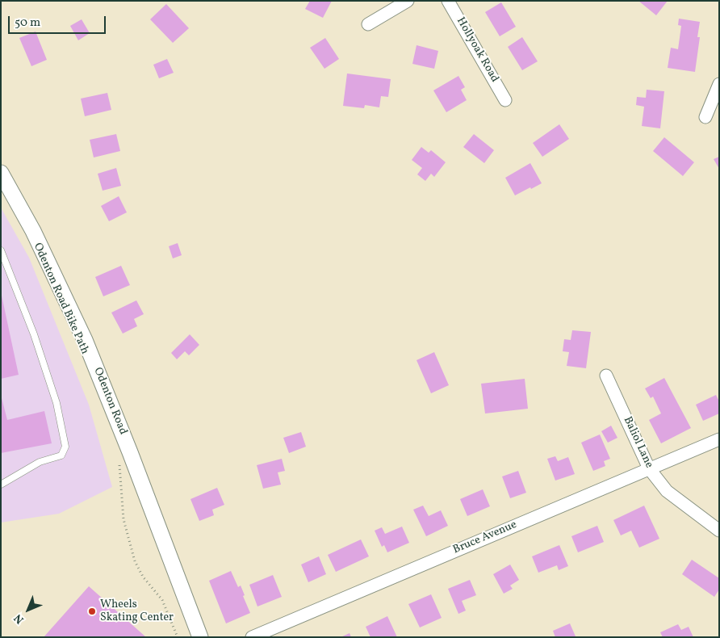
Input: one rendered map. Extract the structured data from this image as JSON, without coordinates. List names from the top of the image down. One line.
{"streets":{"street":["Hollyoak Road","Odenton Road","Baliol Lane","Bruce Avenue"]},"crossings":[["Baliol Lane","Bruce Avenue"]],"places":["Wheels Skating Center"],"scale_bar":"50 m","north":"bottom left"}
